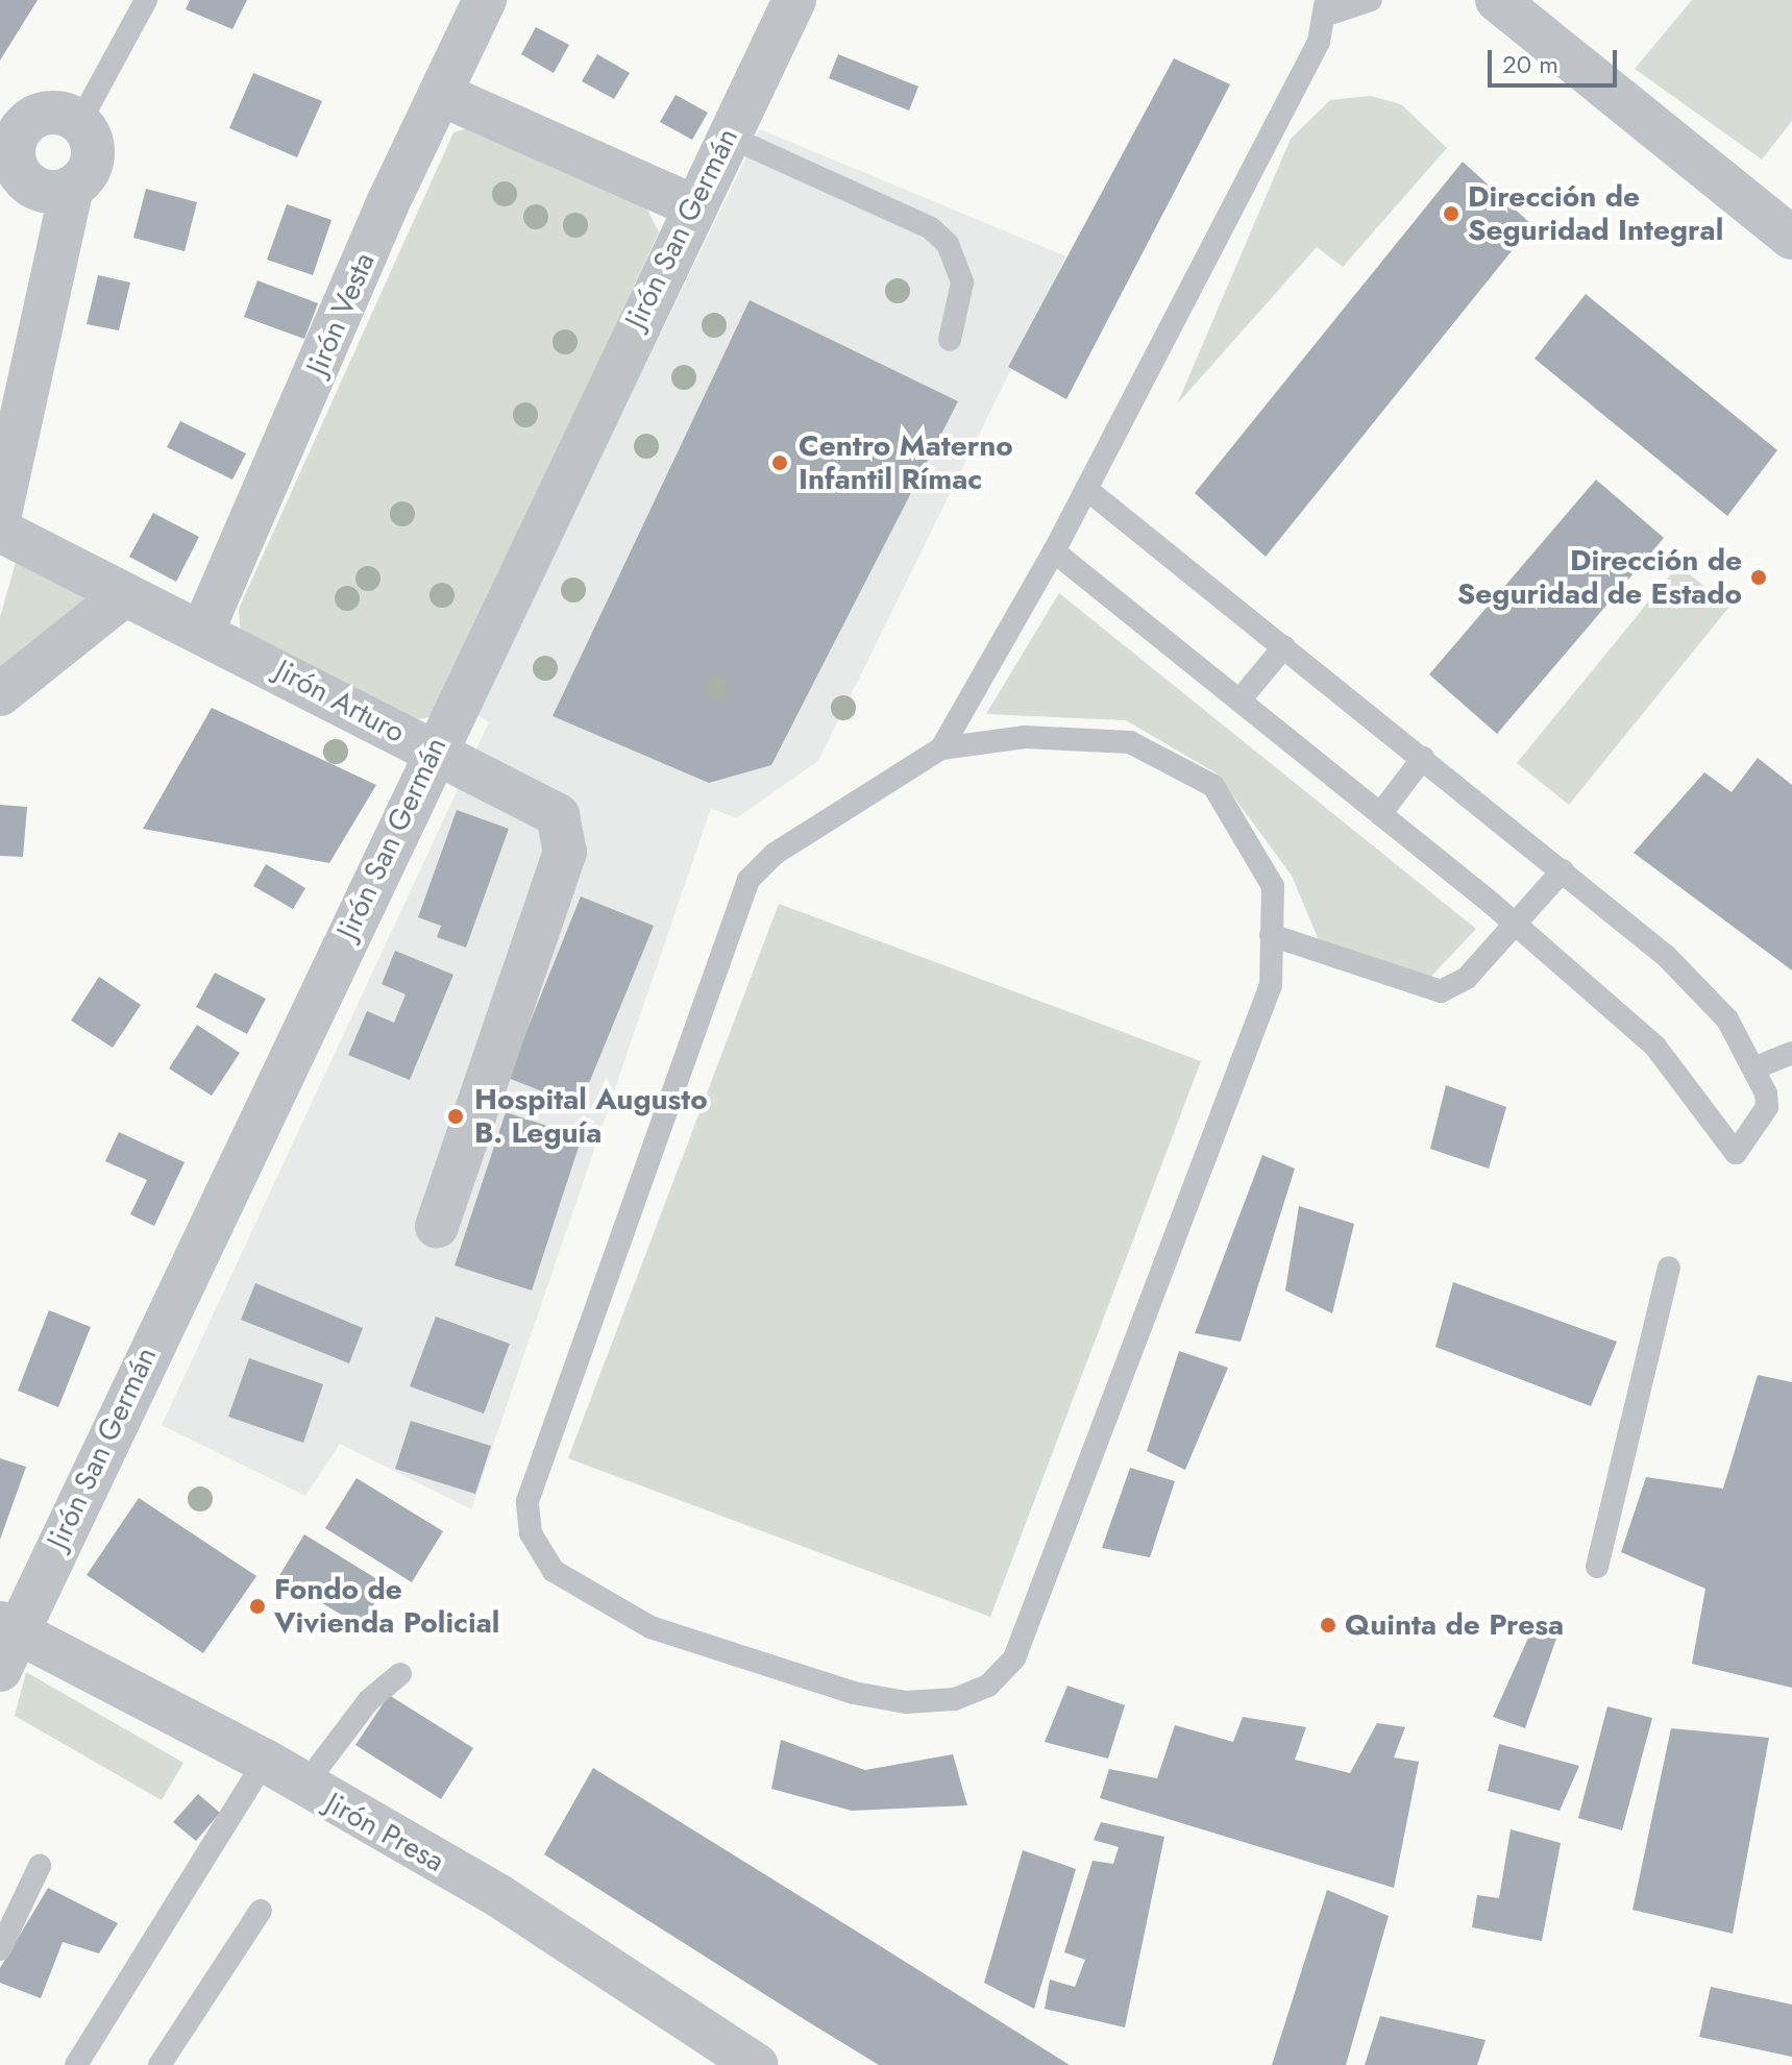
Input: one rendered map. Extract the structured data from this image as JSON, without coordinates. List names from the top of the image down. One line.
{"streets":{"street":["Jirón San Germán","Jirón Vesta","Jirón Arturo","Jirón Presa"]},"crossings":[["Jirón San Germán","Jirón Arturo"],["Jirón San Germán","Jirón Presa"],["Jirón Vesta","Jirón Arturo"]],"places":["Dirección de Seguridad Integral","Centro Materno Infantil Rímac","Dirección de Seguridad de Estado","Hospital Augusto B. Leguía","Fondo de Vivienda Policial","Quinta de Presa"],"scale_bar":"20 m"}
